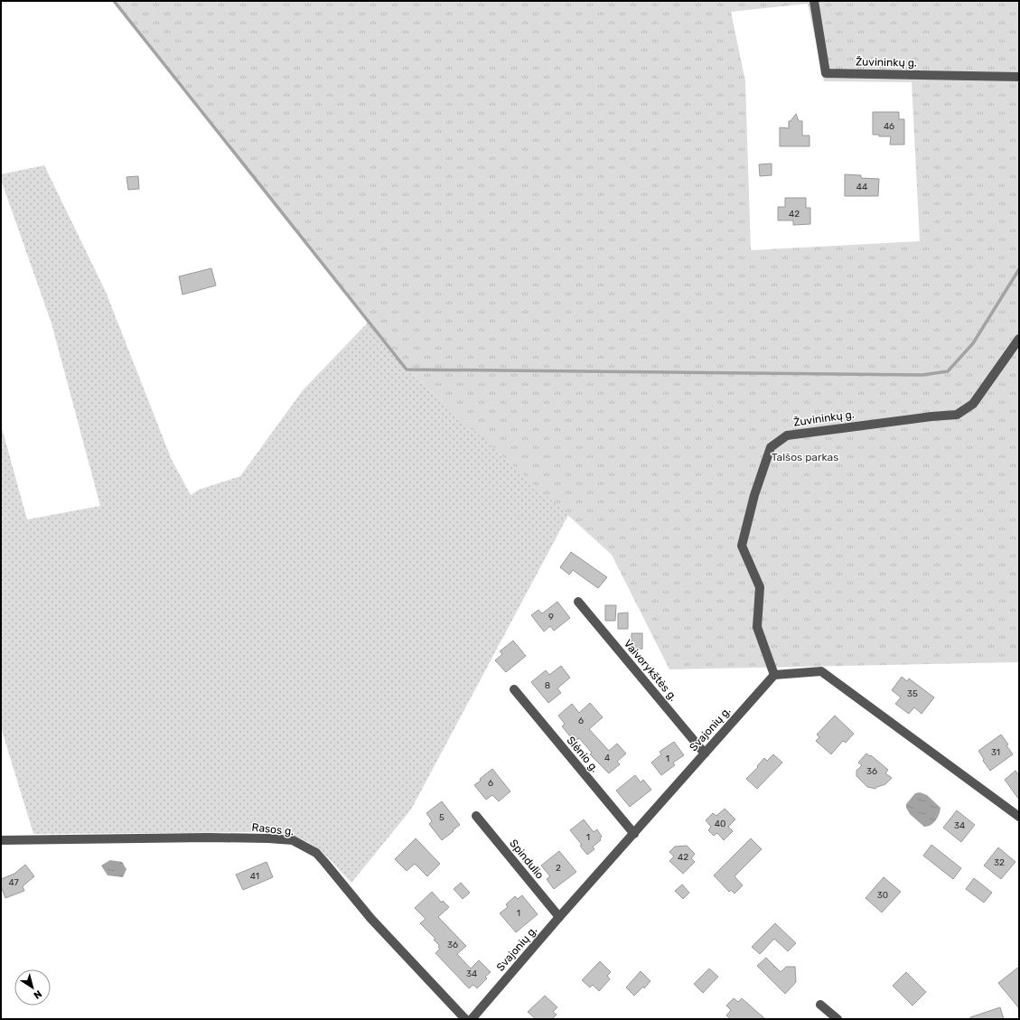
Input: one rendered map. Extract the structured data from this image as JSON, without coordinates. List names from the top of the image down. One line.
{"streets":{"street":["Žuvininkų g.","Vaivorykštės g.","Svajonių g.","Slėnio g.","Rasos g.","Spindulio"]},"crossings":[["Žuvininkų g.","Svajonių g."],["Vaivorykštės g.","Svajonių g."],["Svajonių g.","Slėnio g."],["Svajonių g.","Spindulio"]],"parks":["Talšos parkas"],"house_numbers":["46","44","42","9","8","35","6","31","4","1","36","6","5","40","34","1","42","32","2","41","47","30","1","36","34"],"north":"bottom right"}
